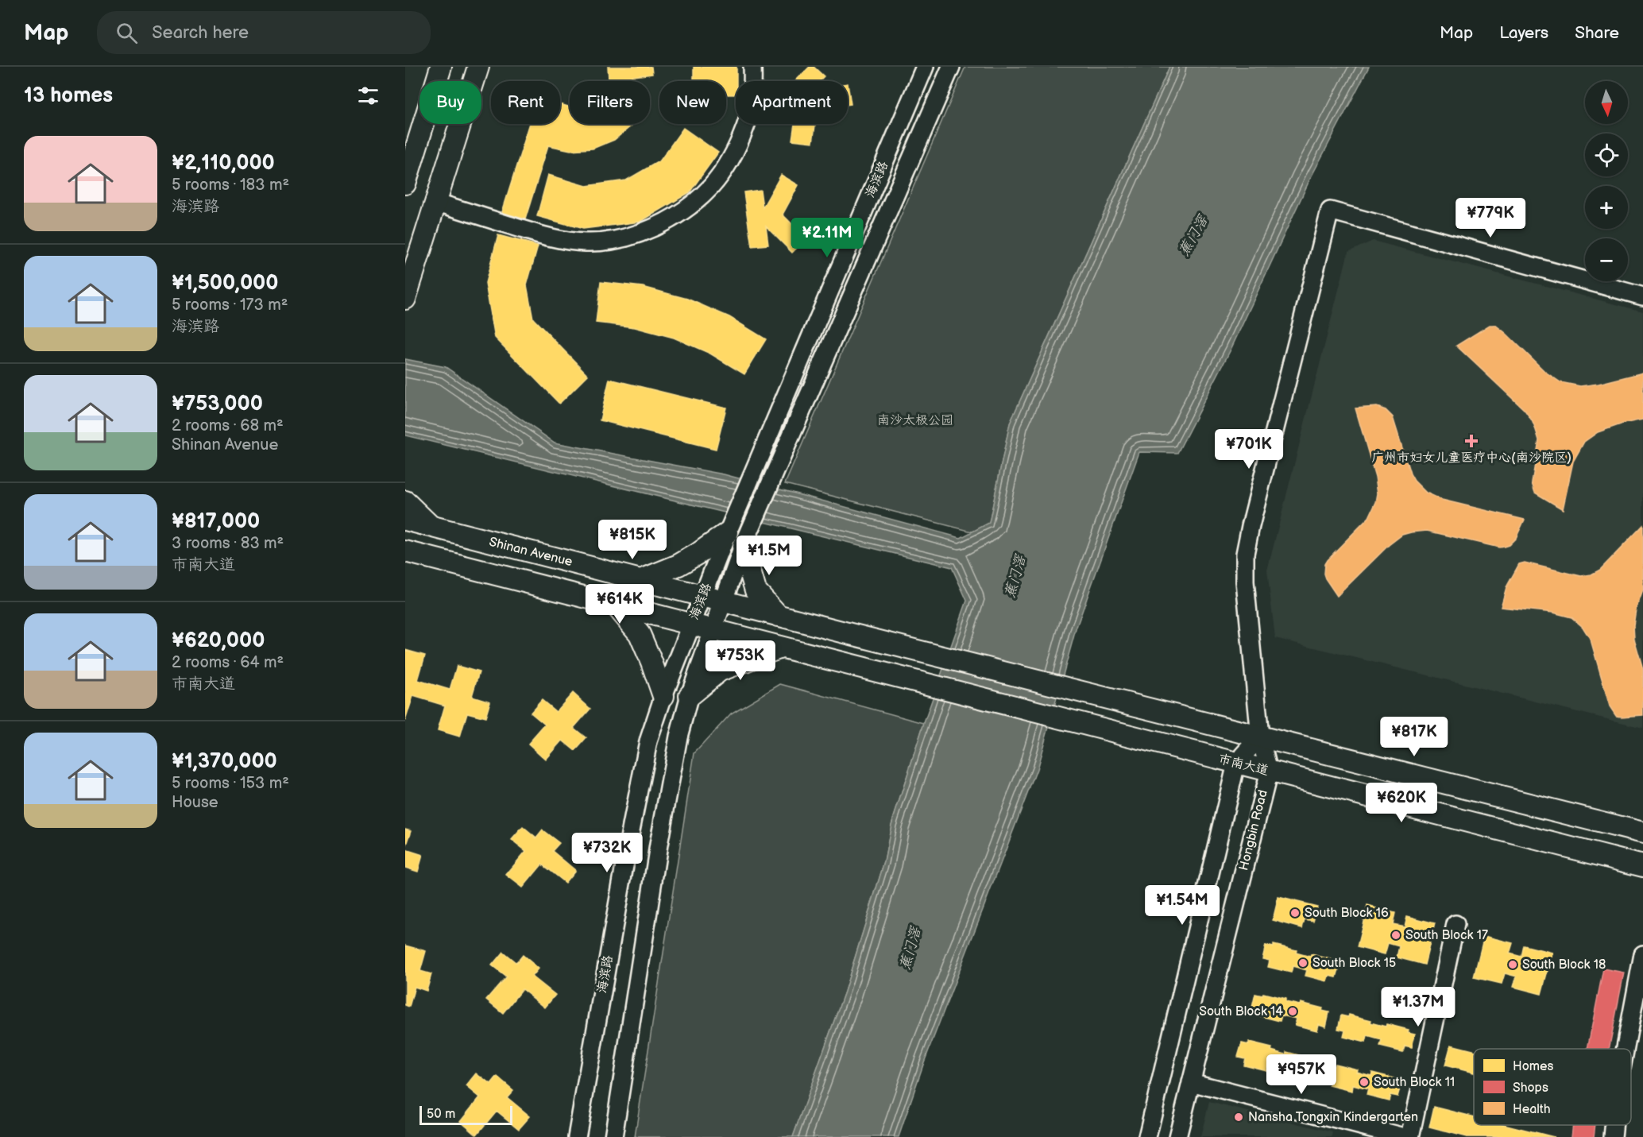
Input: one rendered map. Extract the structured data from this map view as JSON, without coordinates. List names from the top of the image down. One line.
{"streets":{"main road":["Shinan Avenue","市南大道"],"street":["海滨路","Hongbin Road"]},"crossings":[["海滨路","Shinan Avenue"],["Shinan Avenue","Hongbin Road"],["市南大道","Hongbin Road"]],"water":["蕉门滘"],"parks":["南沙太极公园"],"places":{"health":["广州市妇女儿童医疗中心(南沙院区)"],"other":["South Block 16","South Block 17","South Block 15","South Block 18","South Block 14","South Block 11","Nansha Tongxin Kindergarten"]},"legend":["Homes","Shops","Health"],"scale_bar":"50 m","north":"bottom","page":{"header":"Map","search":"Search here","nav":["Map","Layers","Share"],"heading":"13 homes","map_buttons":["+","−"],"chip":["Buy","Rent","Filters","New","Apartment"],"list":[{"name":"¥2,110,000","note":"5 rooms · 183 m² · 海滨路"},{"name":"¥1,500,000","note":"5 rooms · 173 m² · 海滨路"},{"name":"¥753,000","note":"2 rooms · 68 m² · Shinan Avenue"},{"name":"¥817,000","note":"3 rooms · 83 m² · 市南大道"},{"name":"¥620,000","note":"2 rooms · 64 m² · 市南大道"},{"name":"¥1,370,000","note":"5 rooms · 153 m² · House"}],"price":["¥779K","¥2.11M","¥701K","¥815K","¥1.5M","¥614K","¥753K","¥817K","¥620K","¥732K","¥1.54M","¥1.37M","¥957K"],"scale":"50 m"}}
